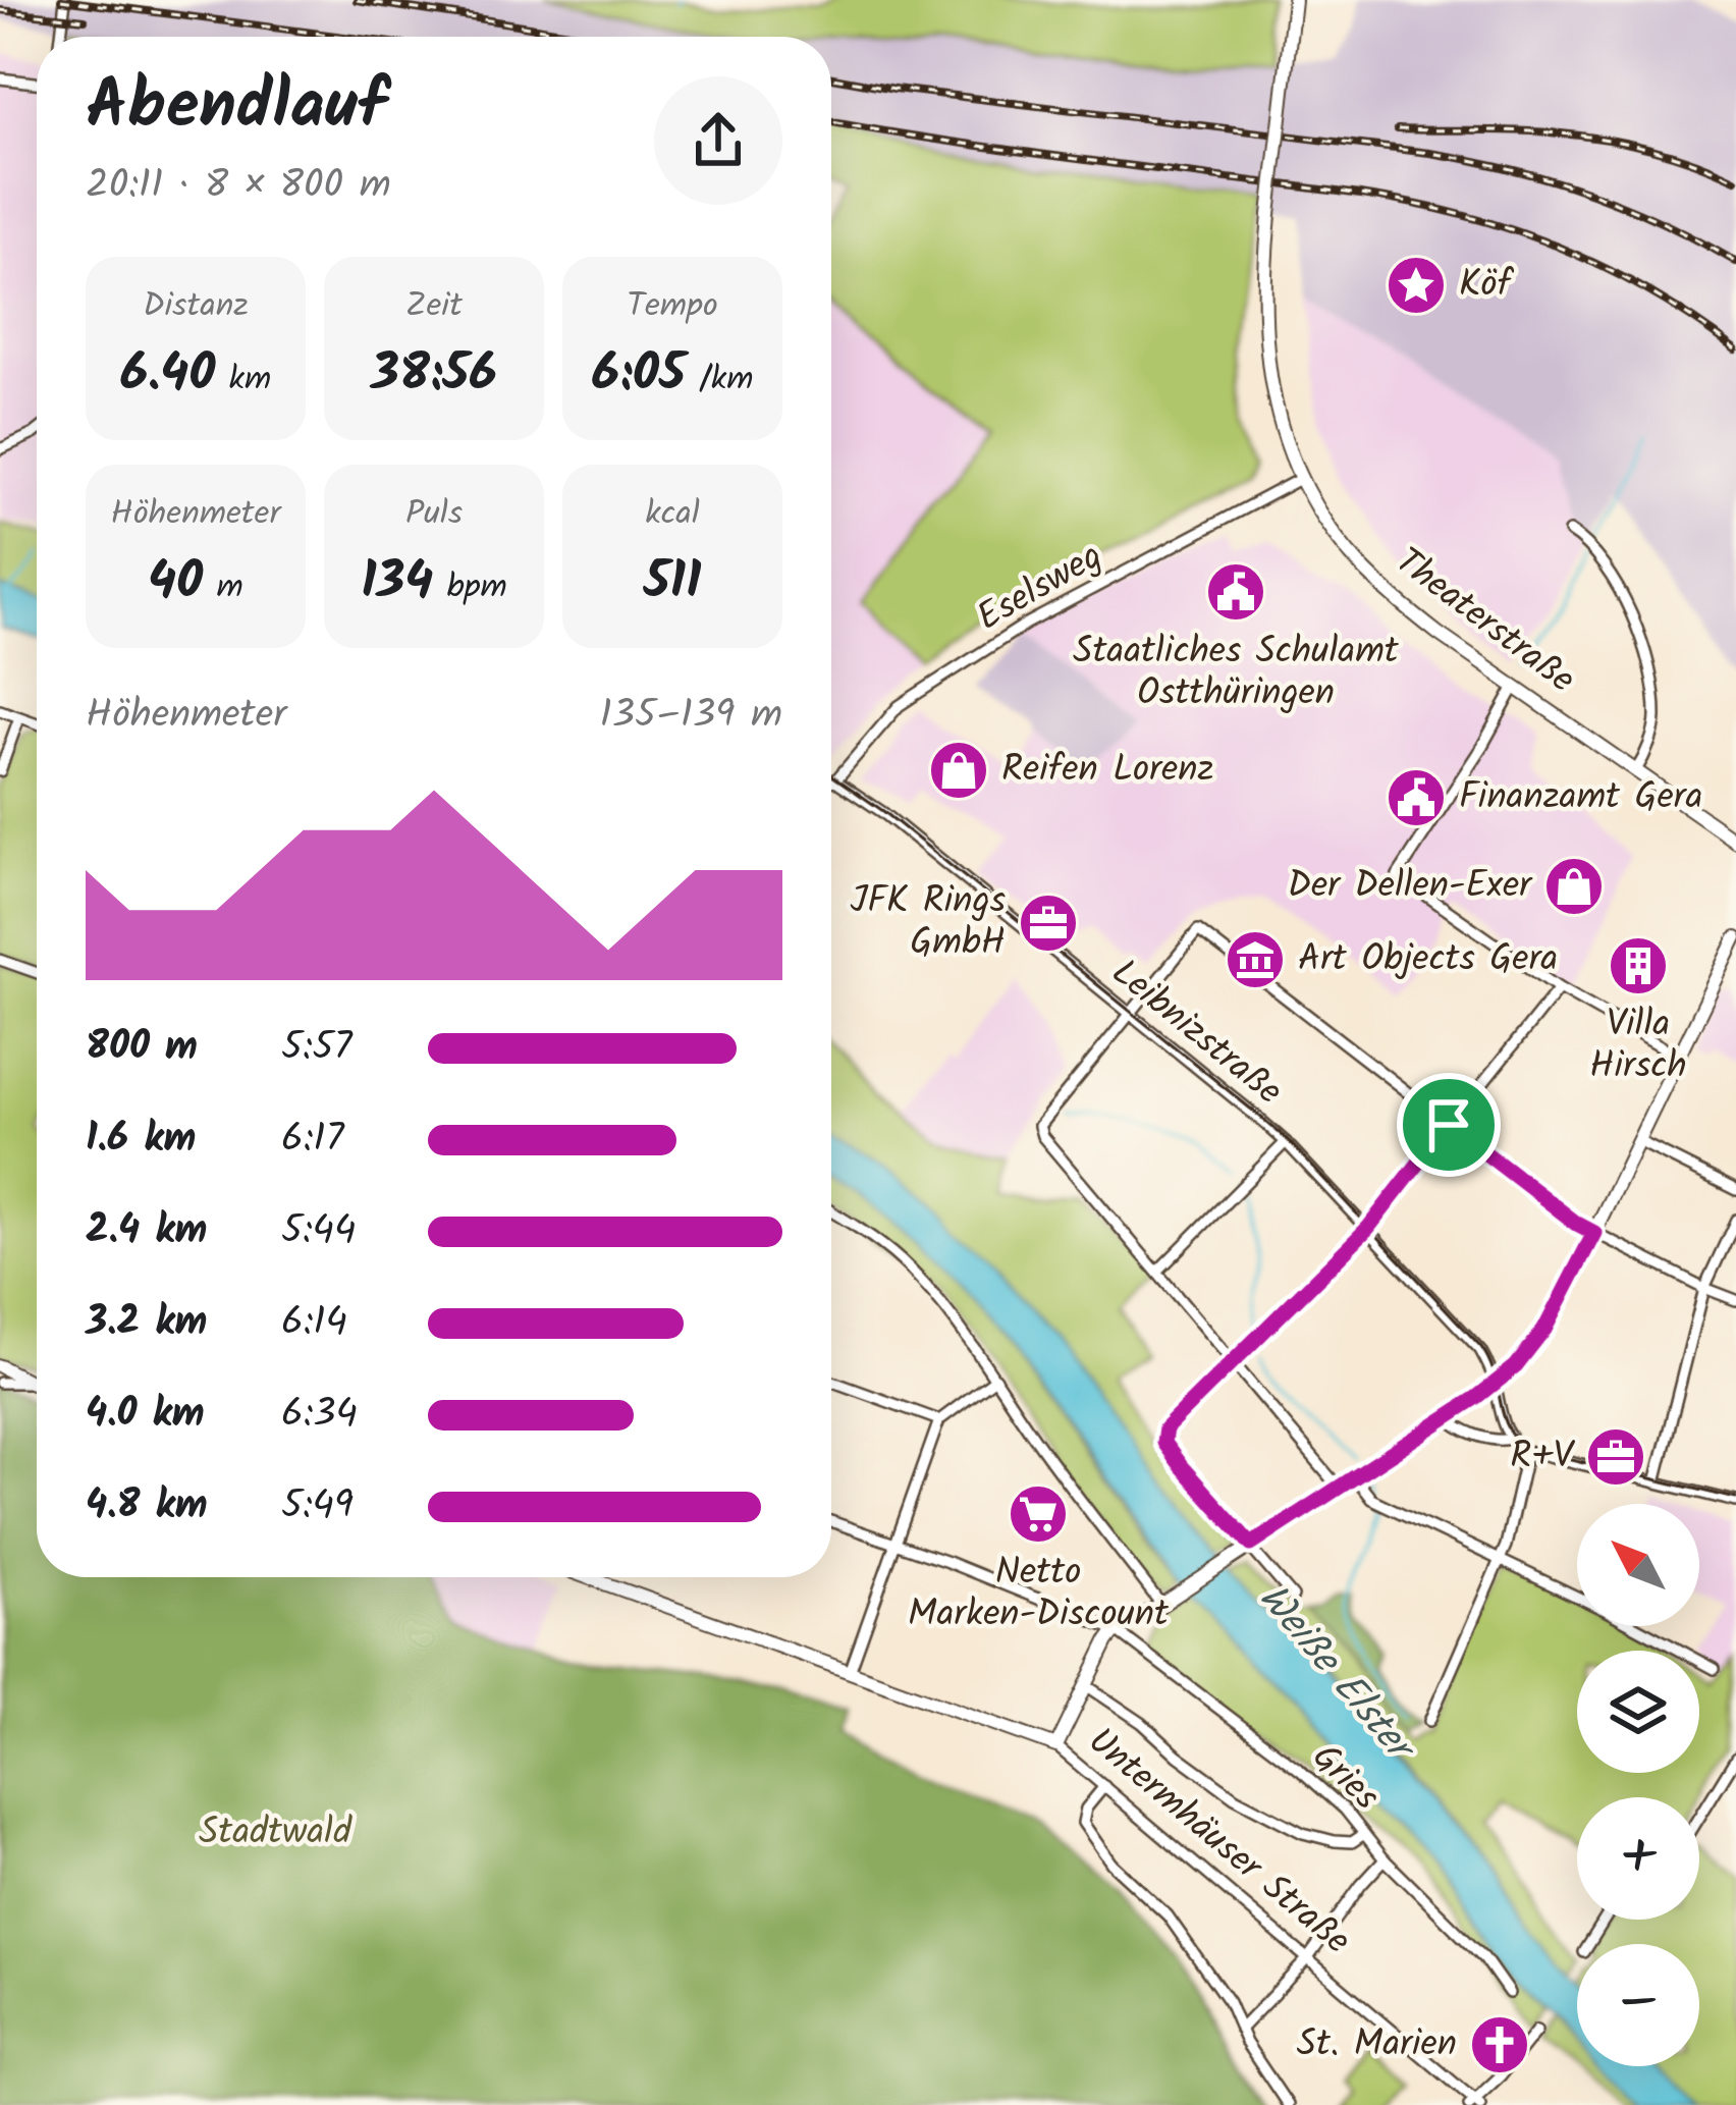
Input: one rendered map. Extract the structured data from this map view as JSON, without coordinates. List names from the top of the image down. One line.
{"streets":{"main road":["Theaterstraße","Untermhäuser Straße"],"street":["Eselsweg","Leibnizstraße","Gries"]},"crossings":[["Eselsweg","Theaterstraße"],["Eselsweg","Leibnizstraße"]],"water":["Weiße Elster"],"parks":["Stadtwald"],"places":{"place":["Köf"],"public building":["Staatliches Schulamt Ostthüringen","Finanzamt Gera"],"shop":["Reifen Lorenz","Der Dellen-Exer"],"office":["JFK Rings GmbH","R+V"],"museum":["Art Objects Gera"],"building":["Villa Hirsch"],"supermarket":["Netto Marken-Discount"],"church":["St. Marien"]},"north":"top left","page":{"heading":["Abendlauf","20:11 · 8 × 800 m"],"stats":[["Distanz","6.40 km"],["Zeit","38:56"],["Tempo","6:05 /km"],["Höhenmeter","40 m"],["Puls","134 bpm"],["kcal","511"]],"chart":["Höhenmeter","135–139 m"],"list":[{"name":"800 m","note":"5:57"},{"name":"1.6 km","note":"6:17"},{"name":"2.4 km","note":"5:44"},{"name":"3.2 km","note":"6:14"},{"name":"4.0 km","note":"6:34"},{"name":"4.8 km","note":"5:49"}],"map_buttons":["+","−"]}}
